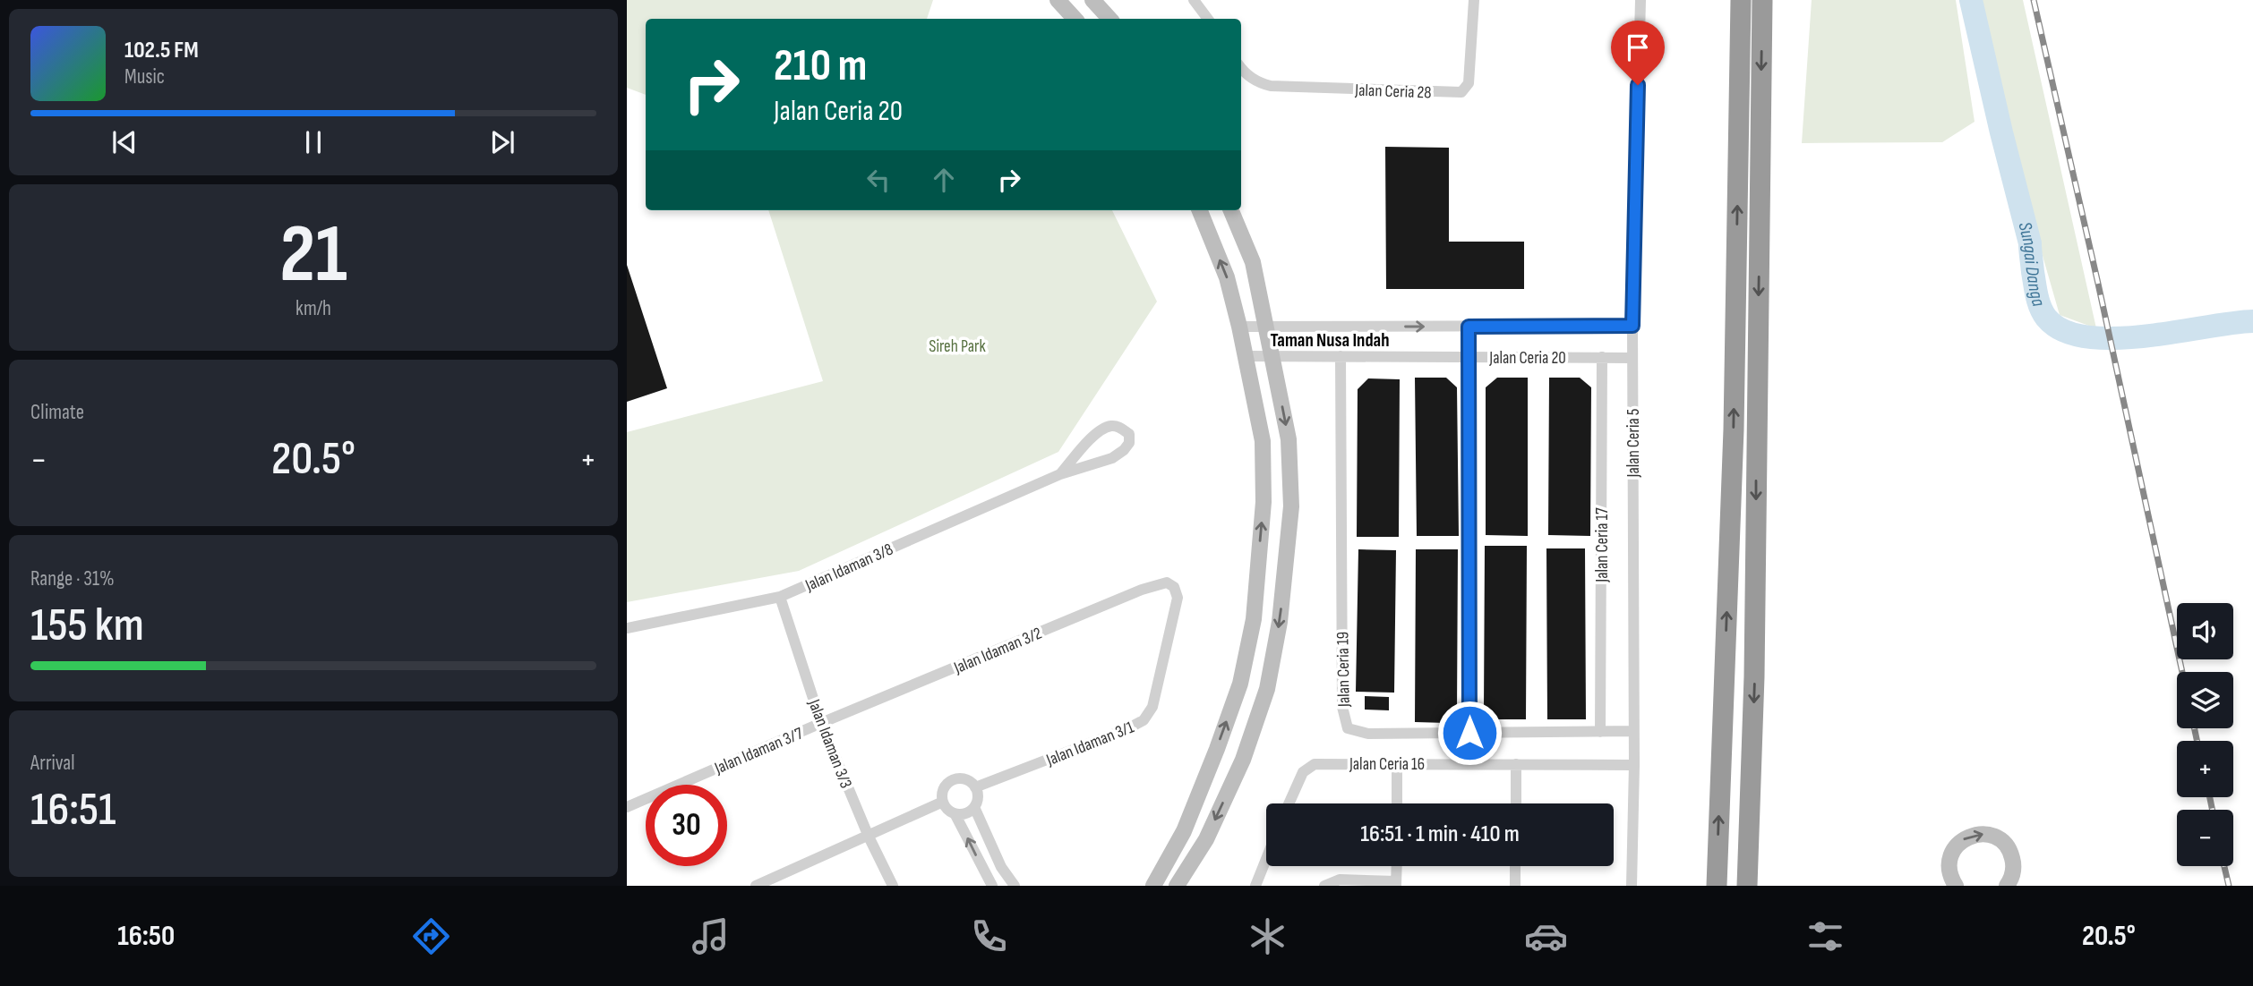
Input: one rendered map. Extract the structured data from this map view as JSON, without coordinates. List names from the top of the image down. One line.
{"streets":{"street":["Jalan Ceria 28","Jalan Ceria 20","Jalan Ceria 5","Jalan Ceria 17","Jalan Idaman 3/8","Jalan Idaman 3/2","Jalan Ceria 19","Jalan Idaman 3/1","Jalan Idaman 3/3","Jalan Idaman 3/7","Jalan Ceria 16"]},"crossings":[["Jalan Ceria 20","Jalan Ceria 5"],["Jalan Ceria 20","Jalan Ceria 17"],["Jalan Ceria 20","Jalan Ceria 19"],["Jalan Ceria 5","Jalan Ceria 19"],["Jalan Ceria 5","Jalan Ceria 16"],["Jalan Ceria 17","Jalan Ceria 19"],["Jalan Idaman 3/8","Jalan Idaman 3/3"],["Jalan Idaman 3/2","Jalan Idaman 3/1"],["Jalan Idaman 3/2","Jalan Idaman 3/3"],["Jalan Idaman 3/2","Jalan Idaman 3/7"],["Jalan Idaman 3/3","Jalan Idaman 3/7"]],"districts":["Taman Nusa Indah"],"water":["Sungai Danga"],"parks":["Sireh Park"],"page":{"turn":["210 m","Jalan Ceria 20"],"song":["102.5 FM","Music"],"tile":[["21","km/h"],"Climate",["Range · 31%","155 km"],["Arrival","16:51"]],"heat":["−","20.5°","+"],"map_buttons":["+","−"],"limit":"30","trip":"16:51 · 1 min · 410 m","tabs":["16:50","20.5°"]}}
